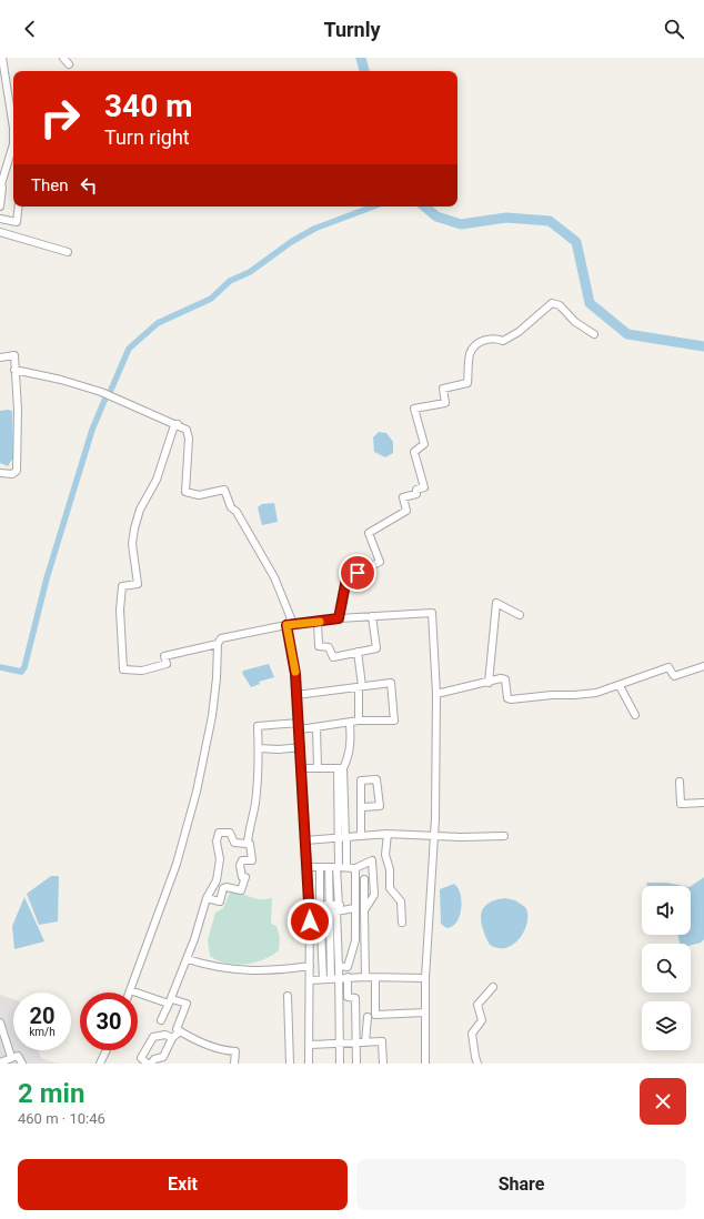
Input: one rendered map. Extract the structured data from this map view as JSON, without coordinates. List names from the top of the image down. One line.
{"page":{"header":"Turnly","turn":["340 m","Turn right"],"then":"Then","speed":"20 km/h","limit":"30","heading":["2 min","460 m · 10:46"],"buttons":["Exit","Share"]}}
